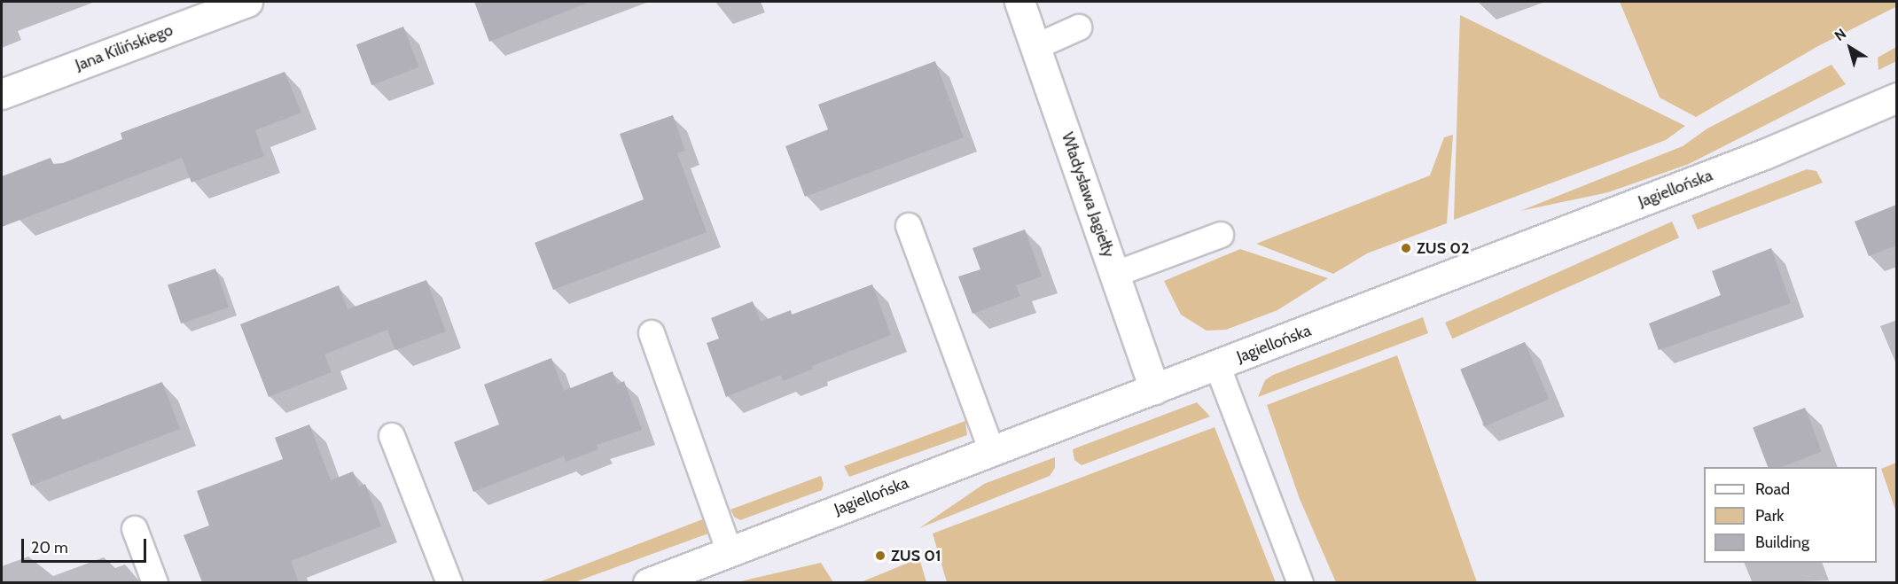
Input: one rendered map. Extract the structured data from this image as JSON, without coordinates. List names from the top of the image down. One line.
{"streets":{"main road":["Jana Kilińskiego","Jagiellońska","Władysława Jagiełły"]},"crossings":[["Jagiellońska","Władysława Jagiełły"]],"places":["ZUS 02","ZUS 01"],"legend":["Road","Park","Building"],"scale_bar":"20 m","north":"top left"}
